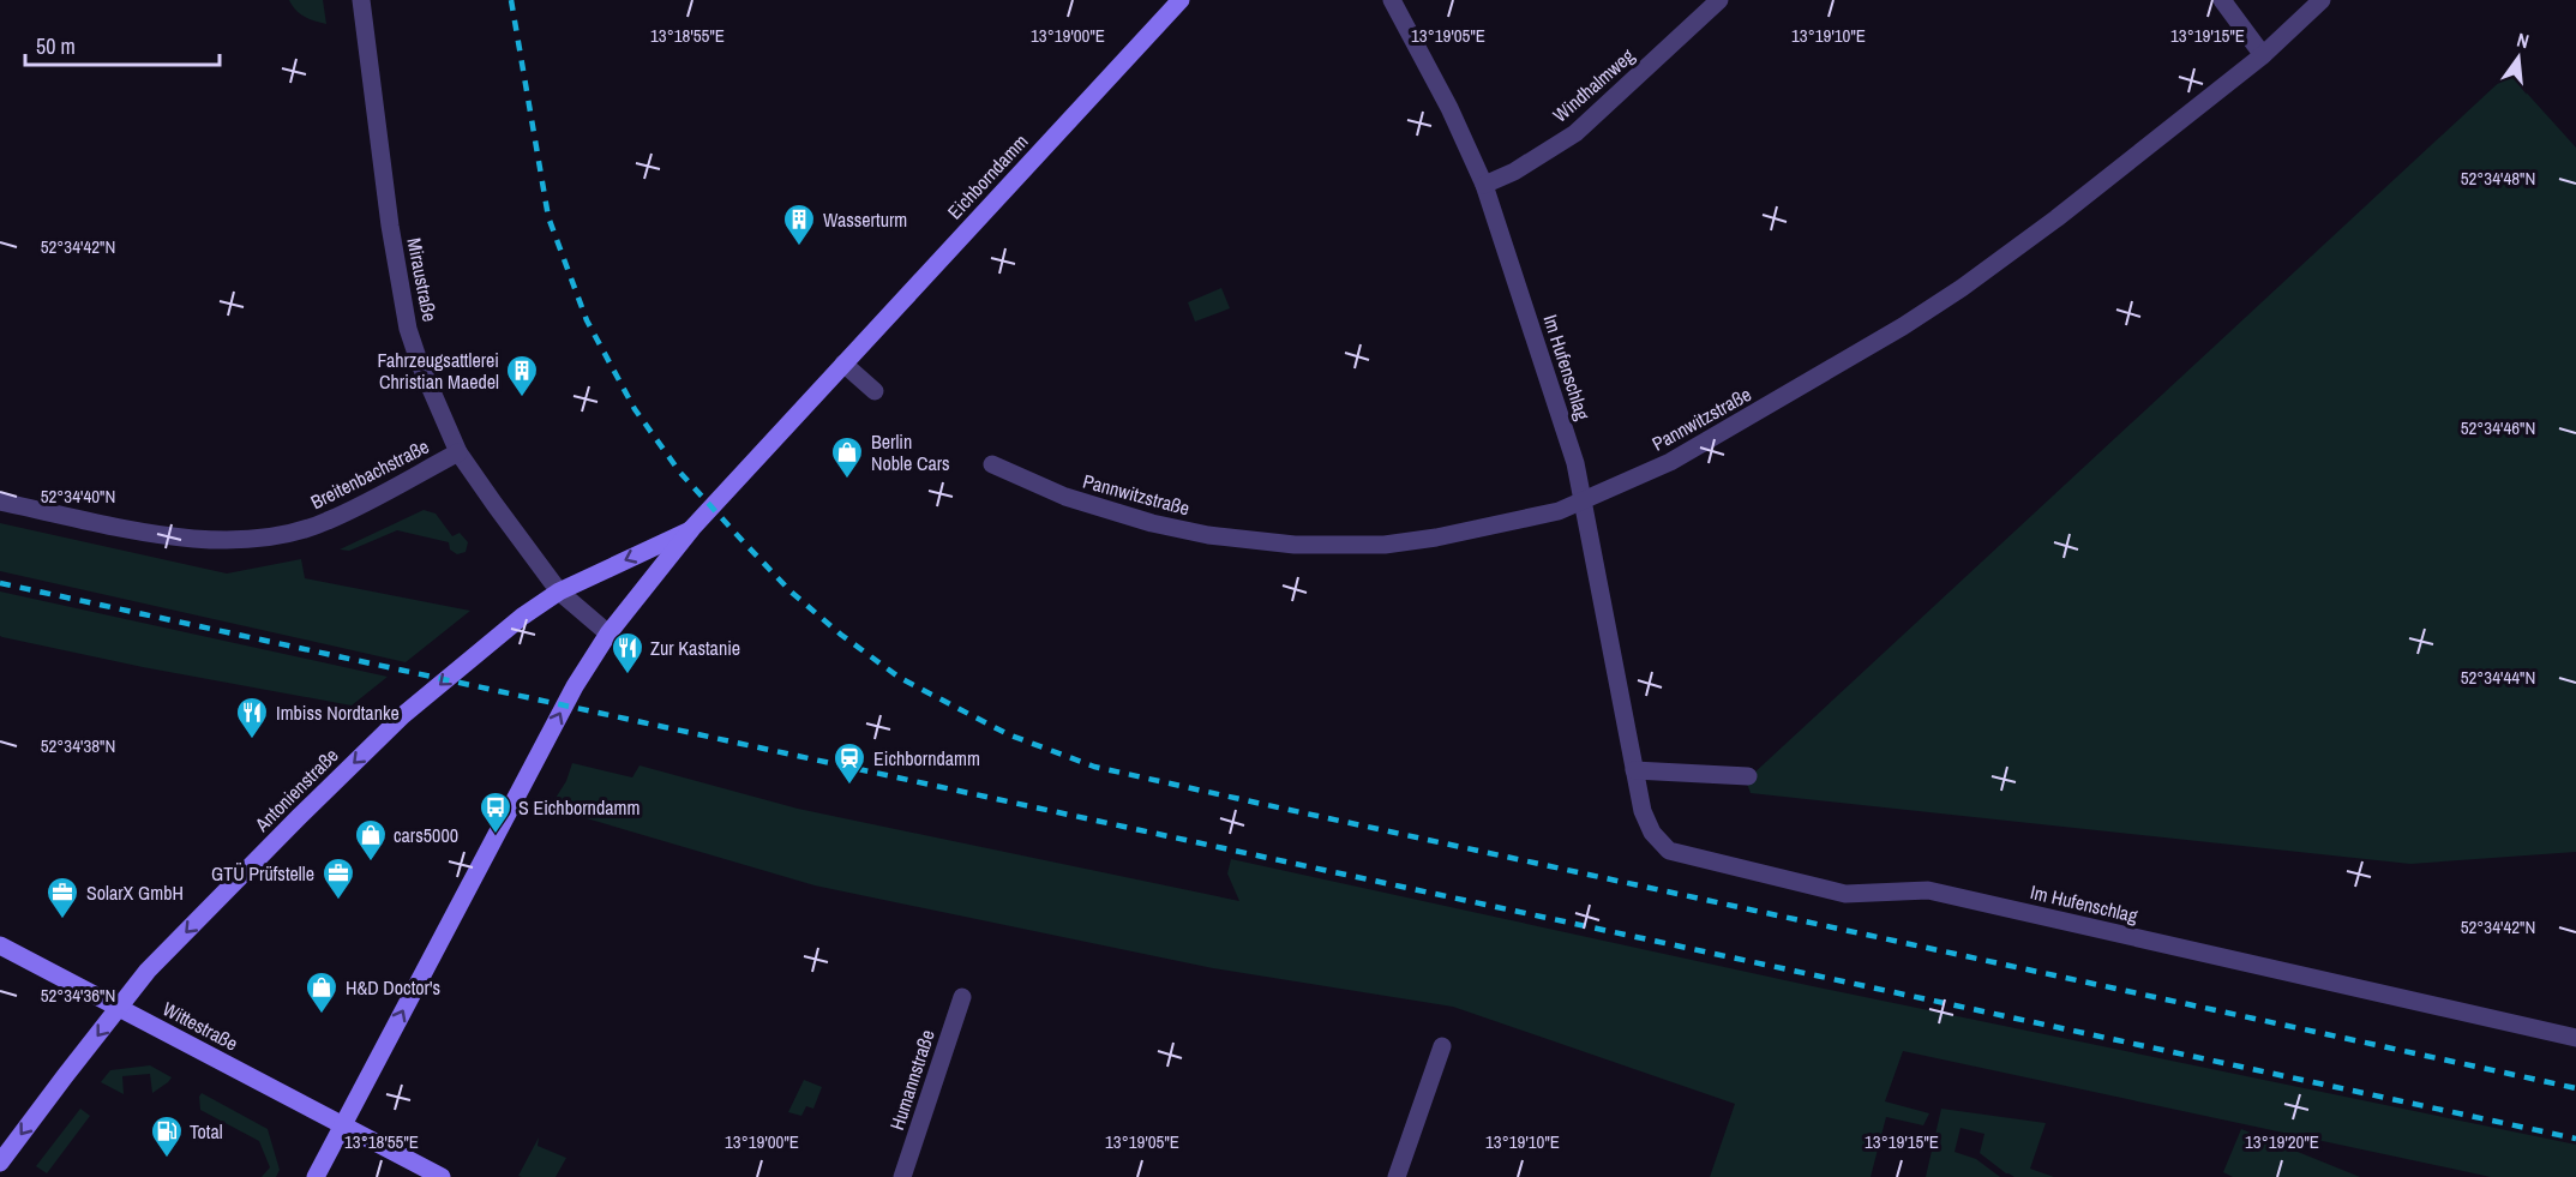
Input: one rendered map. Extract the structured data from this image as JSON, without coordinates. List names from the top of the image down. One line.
{"streets":{"main road":["Eichborndamm","Antonienstraße","Wittestraße"],"street":["Windhalmweg","Miraustraße","Im Hufenschlag","Pannwitzstraße","Breitenbachstraße","Humannstraße"]},"crossings":[["Windhalmweg","Im Hufenschlag"],["Eichborndamm","Miraustraße"],["Eichborndamm","Antonienstraße"],["Eichborndamm","Wittestraße"],["Miraustraße","Breitenbachstraße"],["Miraustraße","Antonienstraße"],["Im Hufenschlag","Pannwitzstraße"],["Antonienstraße","Wittestraße"]],"one_way":["Eichborndamm","Antonienstraße"],"places":{"building":["Wasserturm","Fahrzeugsattlerei Christian Maedel"],"shop":["Berlin Noble Cars","cars5000","H&D Doctor's"],"restaurant":["Zur Kastanie","Imbiss Nordtanke"],"station":["Eichborndamm"],"bus stop":["S Eichborndamm"],"office":["GTÜ Prüfstelle","SolarX GmbH"],"fuel station":["Total"]},"scale_bar":"50 m","north":"top","coordinates":["13°18'55\"E","13°19'00\"E","13°19'05\"E","13°19'10\"E","13°19'15\"E","52°34'48\"N","52°34'42\"N","52°34'46\"N","52°34'40\"N","52°34'44\"N","52°34'38\"N","52°34'36\"N","13°19'20\"E"]}
